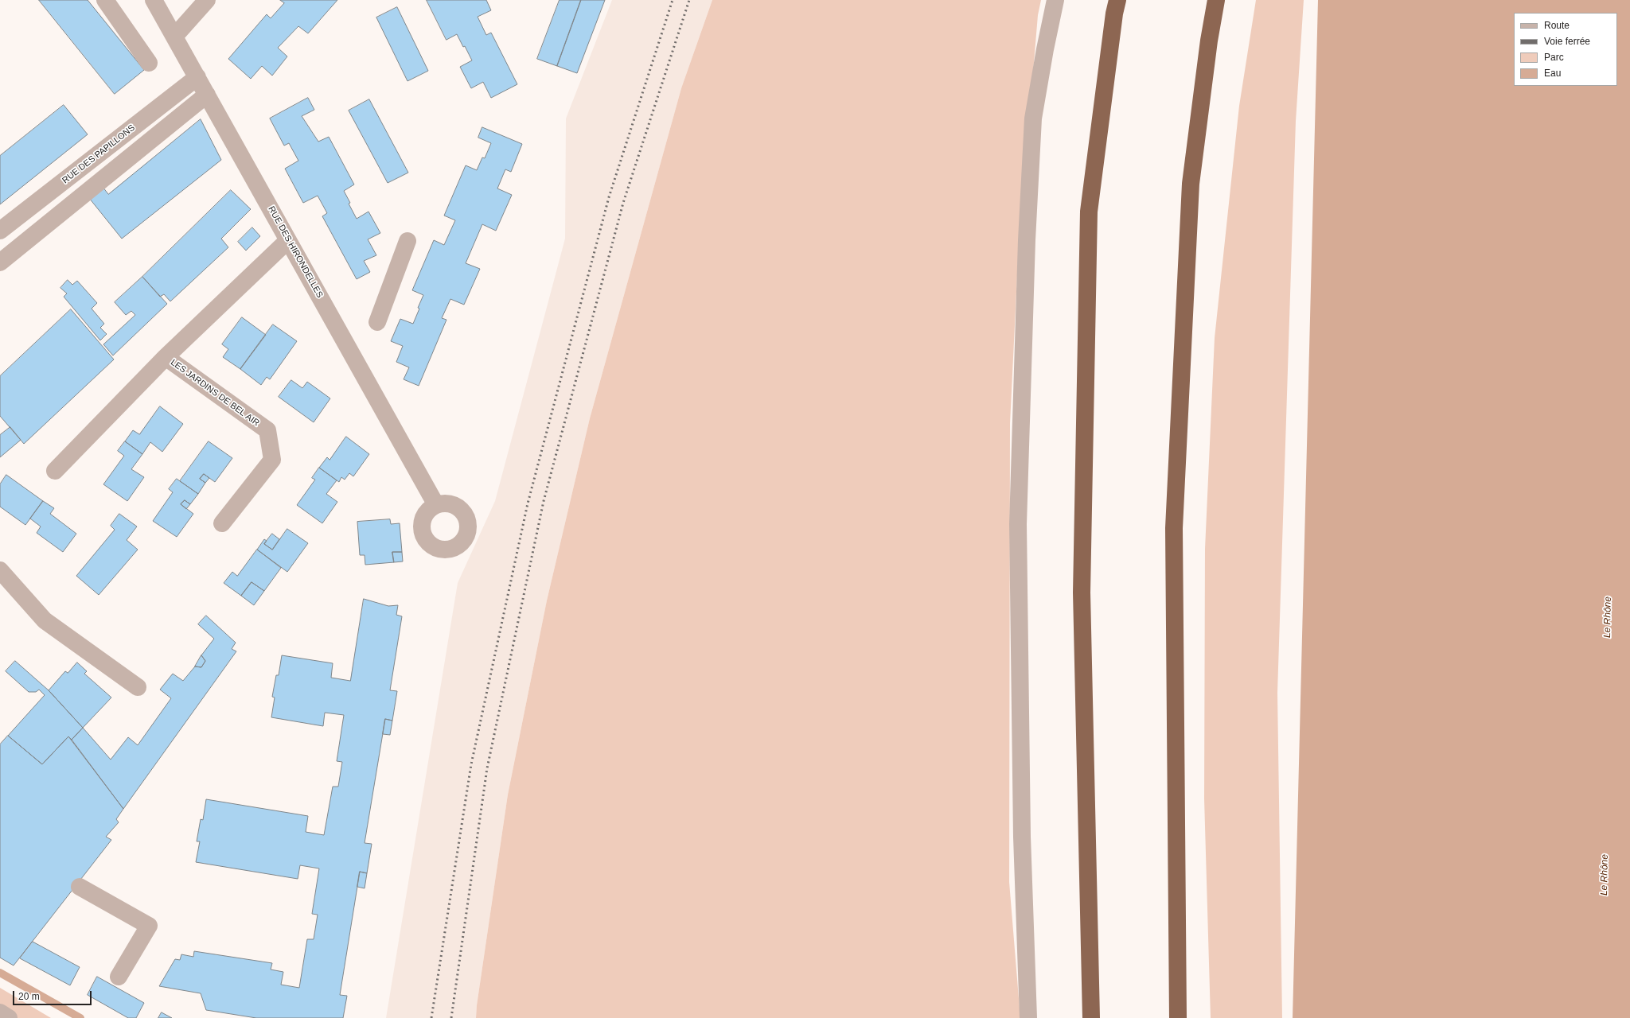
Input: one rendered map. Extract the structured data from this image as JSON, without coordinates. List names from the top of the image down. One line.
{"streets":{"street":["RUE DES PAPILLONS","RUE DES HIRONDELLES","LES JARDINS DE BEL AIR"]},"crossings":[["RUE DES PAPILLONS","RUE DES HIRONDELLES"],["RUE DES HIRONDELLES","LES JARDINS DE BEL AIR"]],"water":["Le Rhône"],"legend":["Route","Voie ferrée","Parc","Eau"],"scale_bar":"20 m"}
